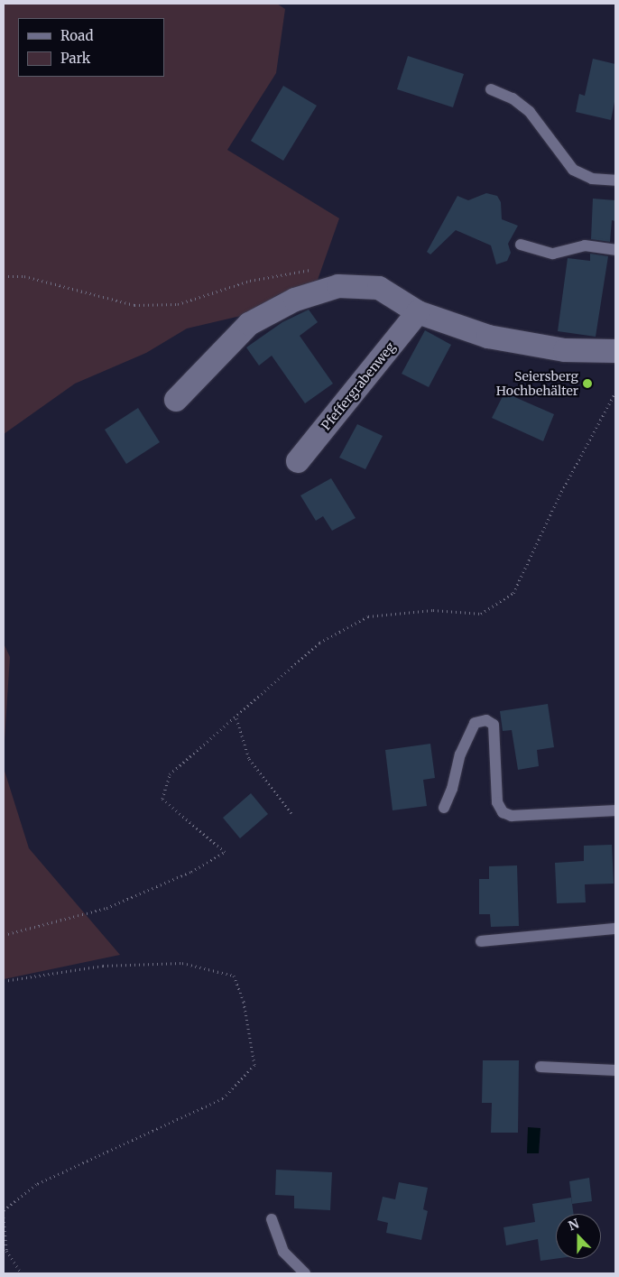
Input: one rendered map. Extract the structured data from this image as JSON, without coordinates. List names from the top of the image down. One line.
{"streets":{"street":["Pfeffergrabenweg"]},"places":["Seiersberg Hochbehälter"],"legend":["Road","Park"],"north":"top"}
